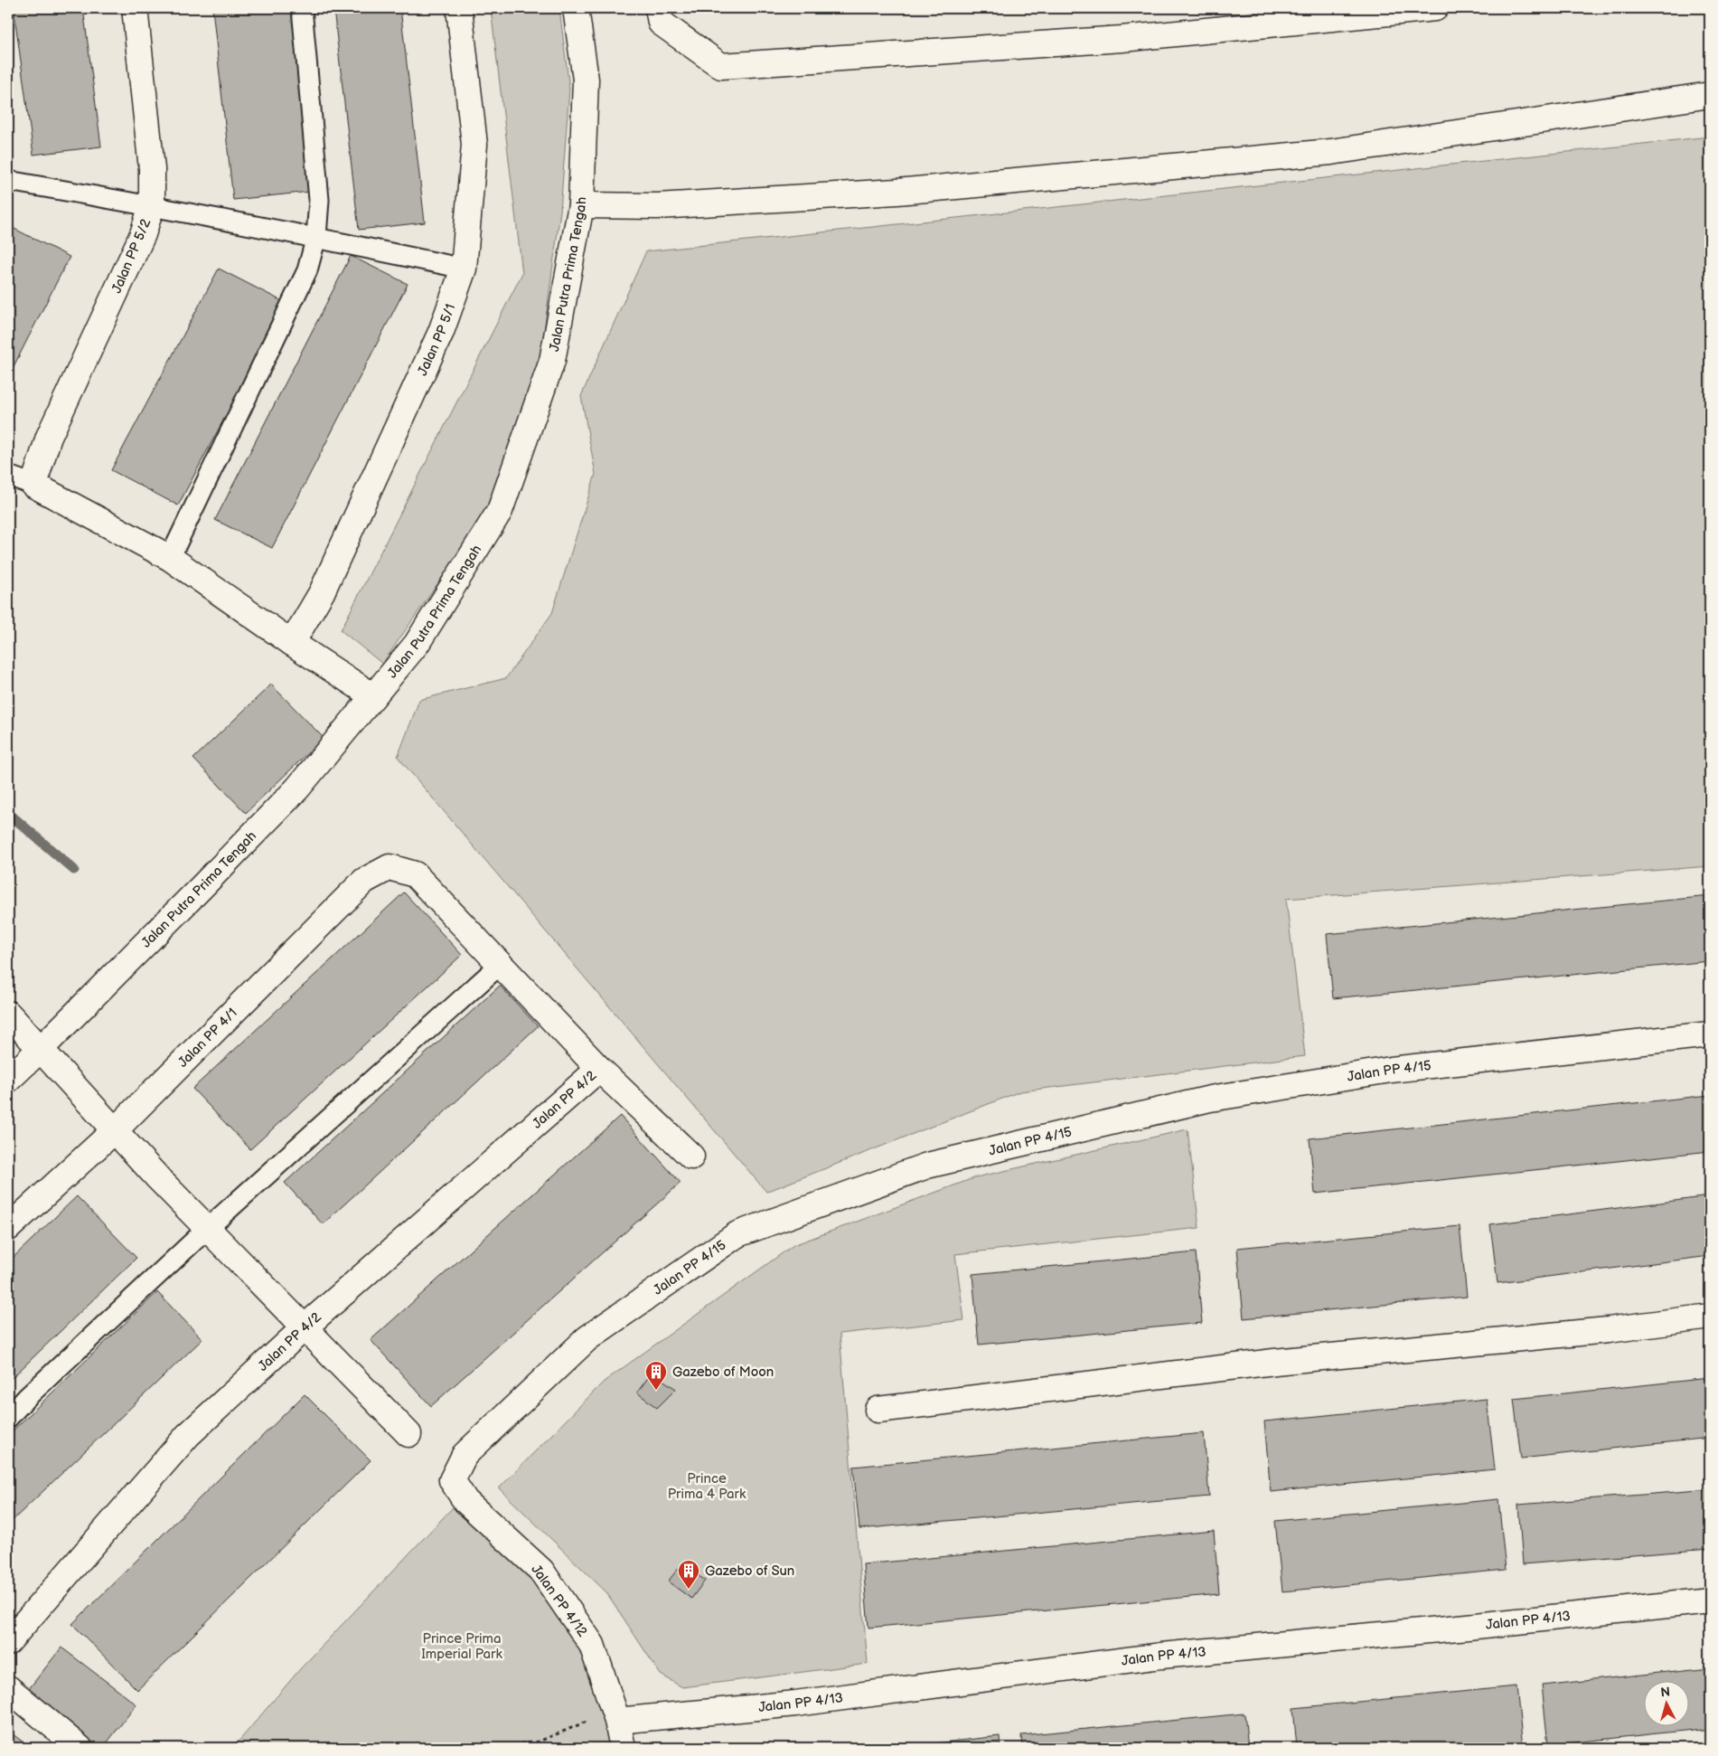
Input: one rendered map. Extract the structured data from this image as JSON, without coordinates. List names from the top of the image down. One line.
{"streets":{"street":["Jalan PP 5/2","Jalan Putra Prima Tengah","Jalan PP 5/1","Jalan PP 4/1","Jalan PP 4/15","Jalan PP 4/2","Jalan PP 4/12","Jalan PP 4/13"]},"crossings":[["Jalan PP 4/15","Jalan PP 4/12"],["Jalan PP 4/12","Jalan PP 4/13"]],"parks":["Prince Prima 4 Park","Prince Prima Imperial Park"],"places":{"building":["Gazebo of Moon","Gazebo of Sun"]},"north":"top"}
